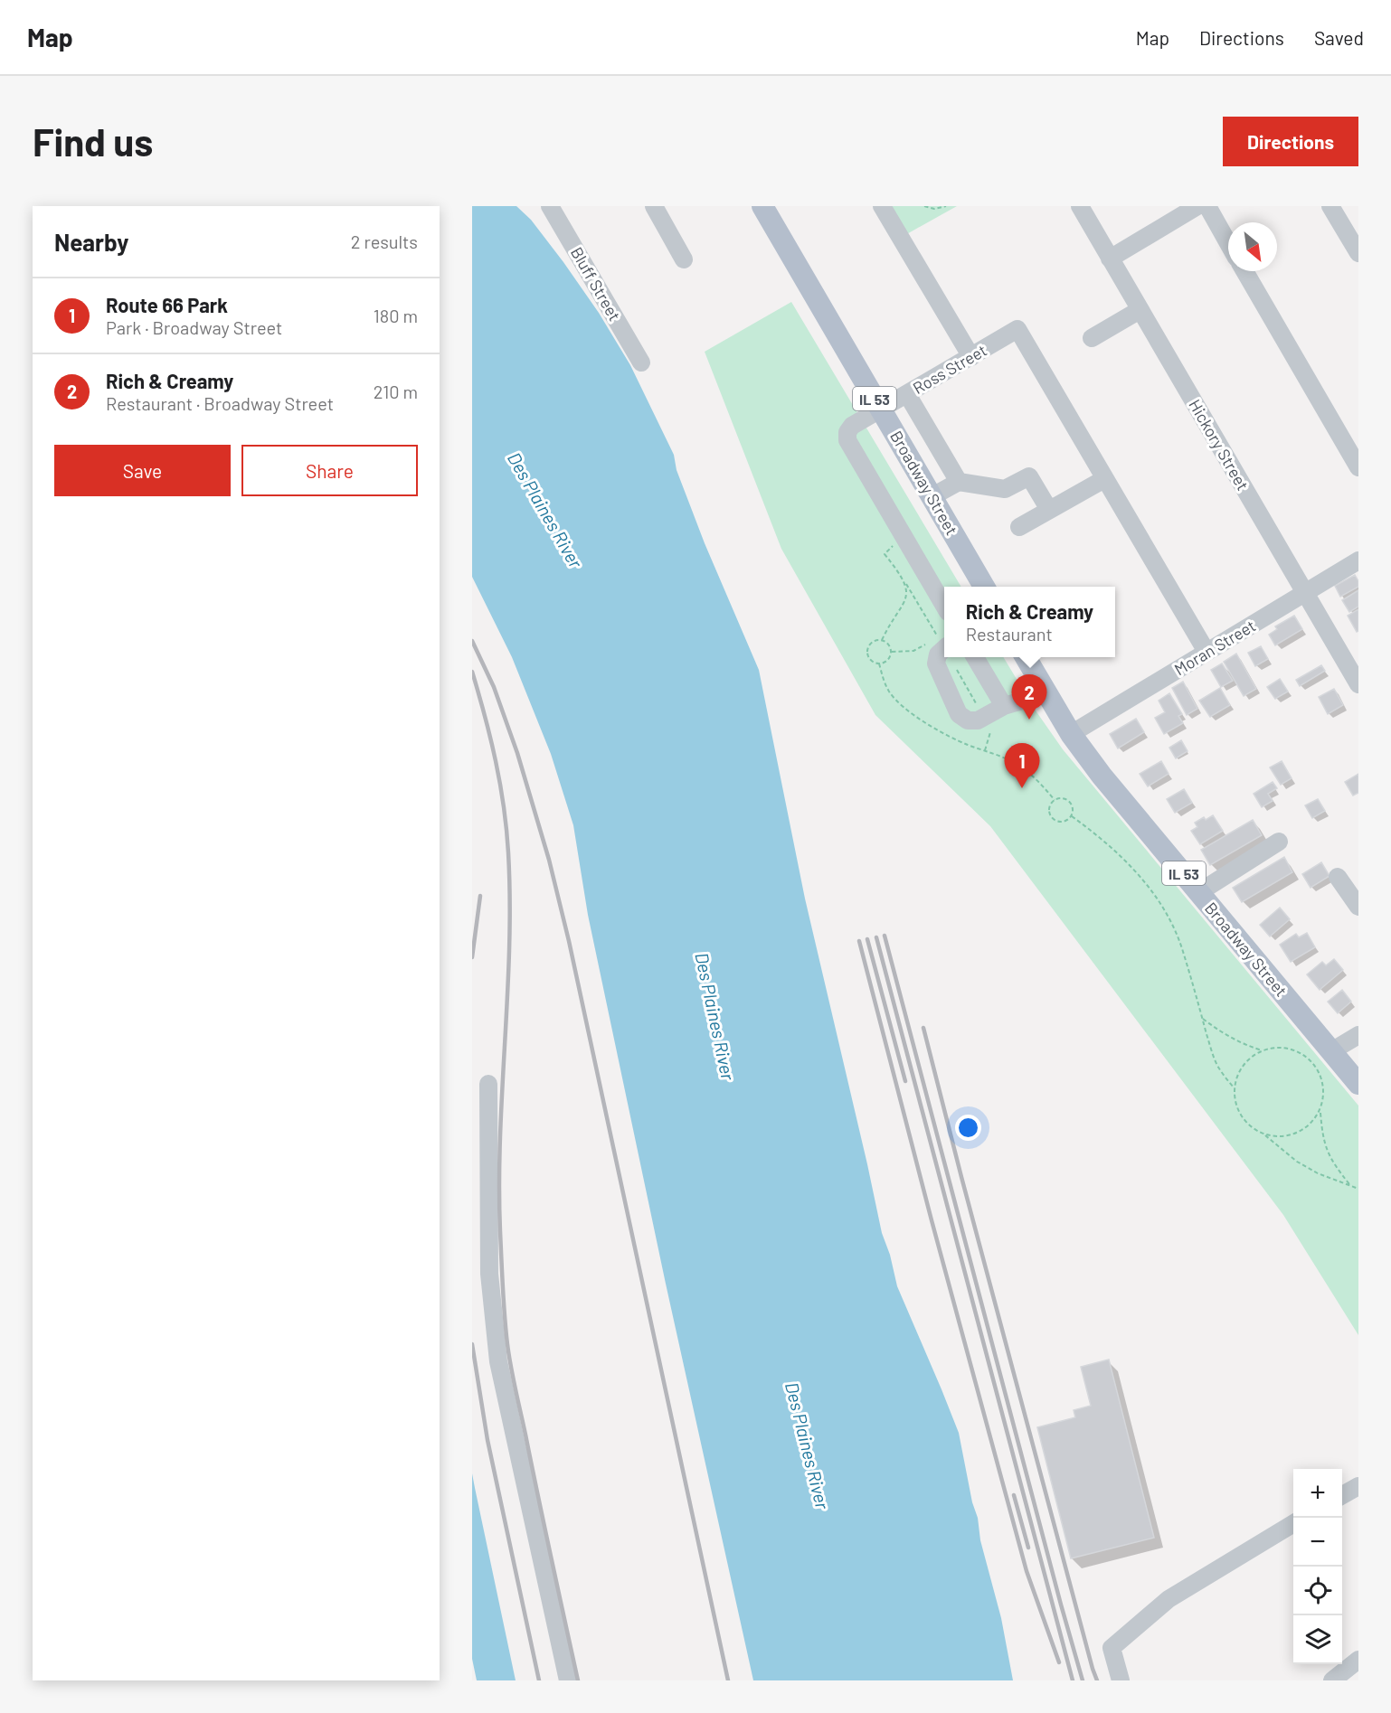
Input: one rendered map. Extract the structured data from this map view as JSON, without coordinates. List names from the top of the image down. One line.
{"streets":{"main road":["IL 53","Broadway Street"],"street":["Bluff Street","Ross Street","Hickory Street","Moran Street"]},"crossings":[["Ross Street","Broadway Street"],["Hickory Street","Moran Street"],["Broadway Street","Moran Street"]],"water":["Des Plaines River"],"north":"bottom right","page":{"header":"Map","nav":["Map","Directions","Saved"],"buttons":["Directions",["Save","Share"]],"title":"Find us","heading":["Nearby","2 results"],"list":[{"mark":"1","name":"Route 66 Park","note":"Park · Broadway Street","value":"180 m"},{"mark":"2","name":"Rich & Creamy","note":"Restaurant · Broadway Street","value":"210 m"}],"popup":["Rich & Creamy","Restaurant"],"pins":["2","1"],"map_buttons":["+","−"]}}
